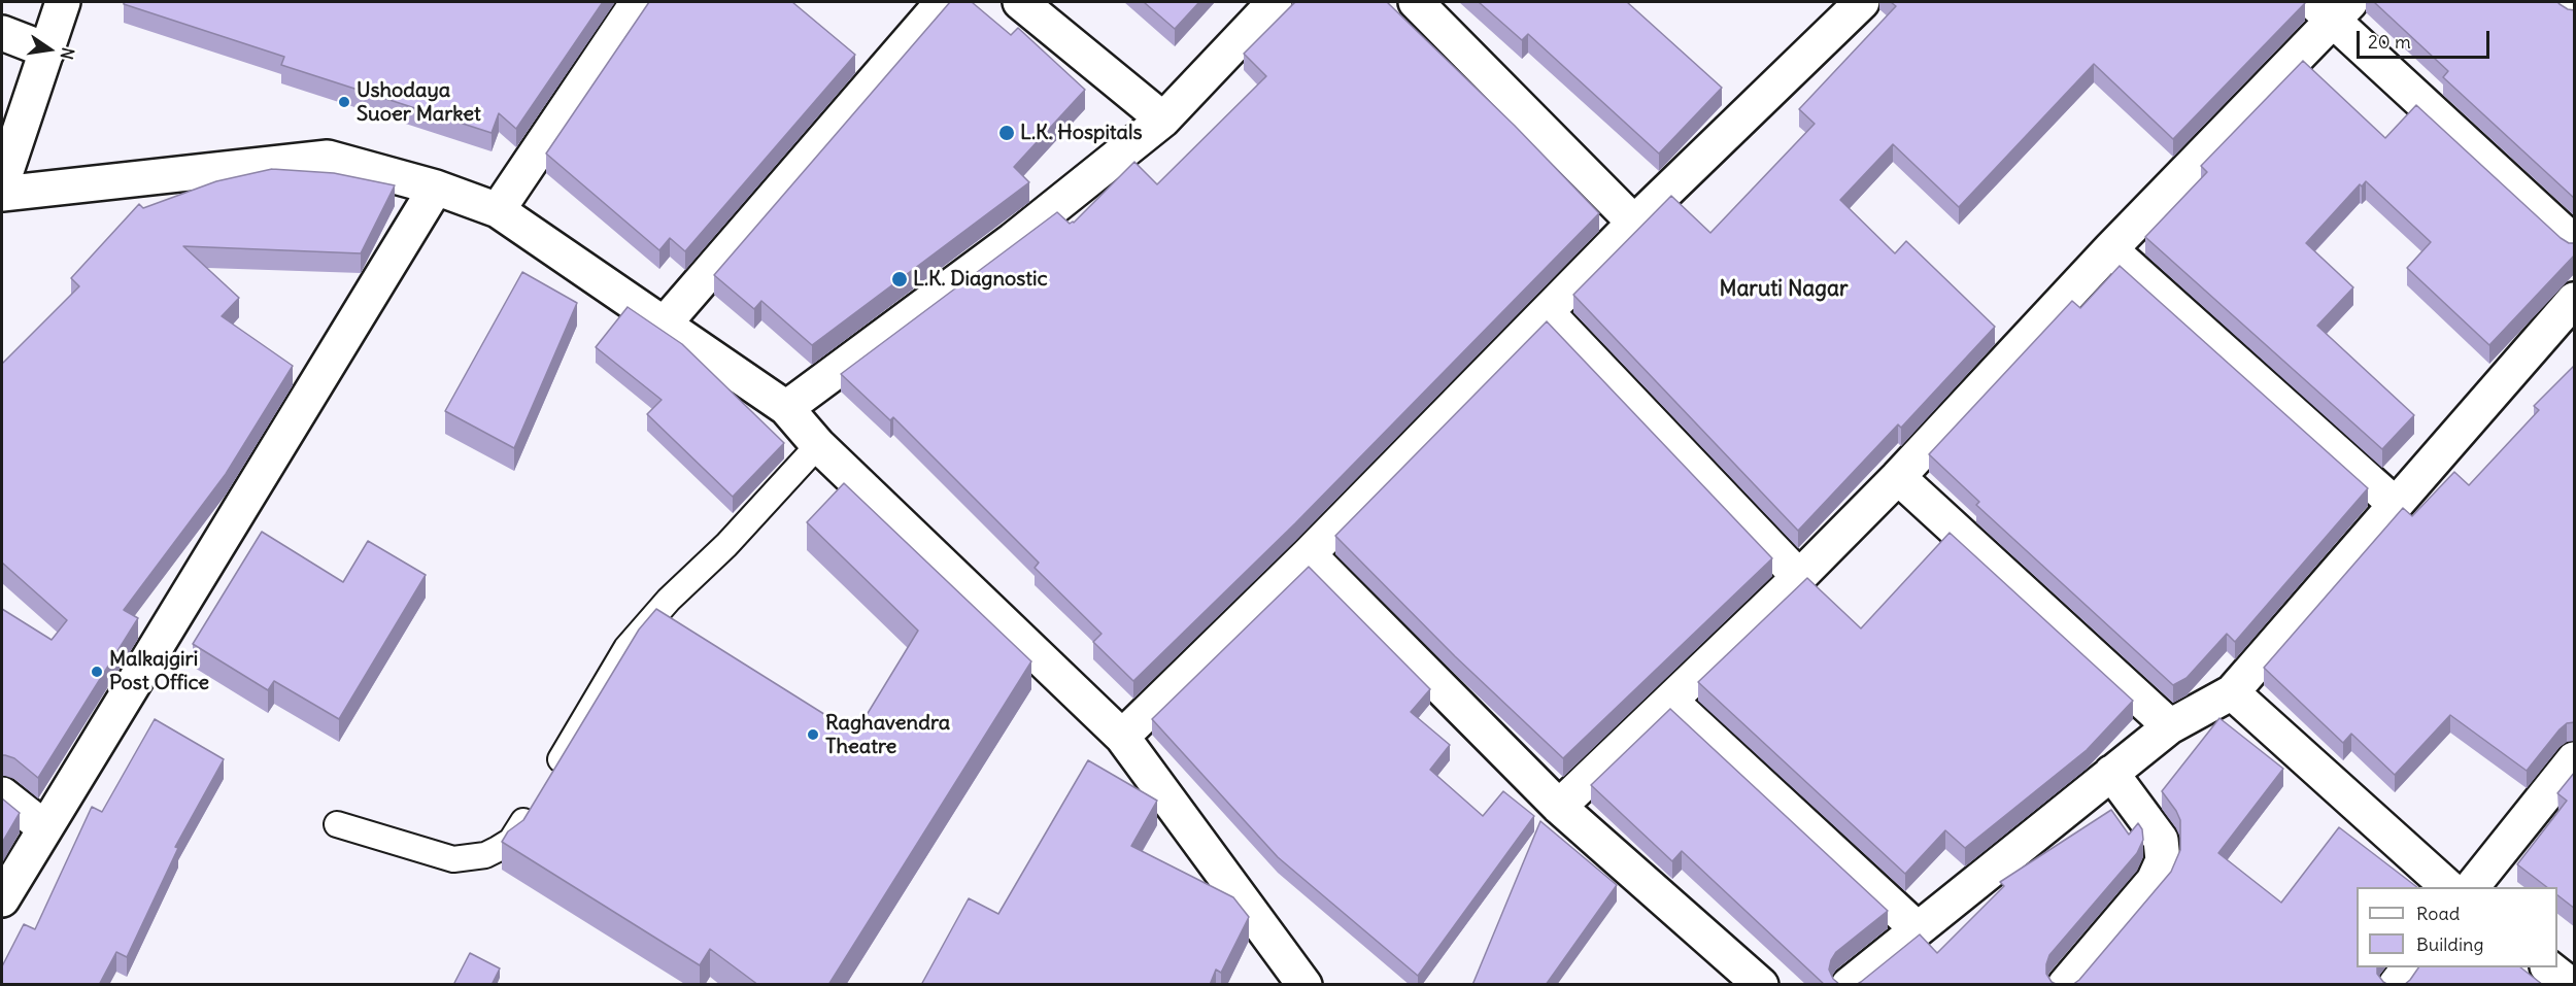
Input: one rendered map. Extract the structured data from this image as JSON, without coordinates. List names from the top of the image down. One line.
{"districts":["Maruti Nagar"],"places":["Ushodaya Suoer Market","L.K. Hospitals","L.K. Diagnostic","Malkajgiri Post Office","Raghavendra Theatre"],"legend":["Road","Building"],"scale_bar":"20 m","north":"right"}
